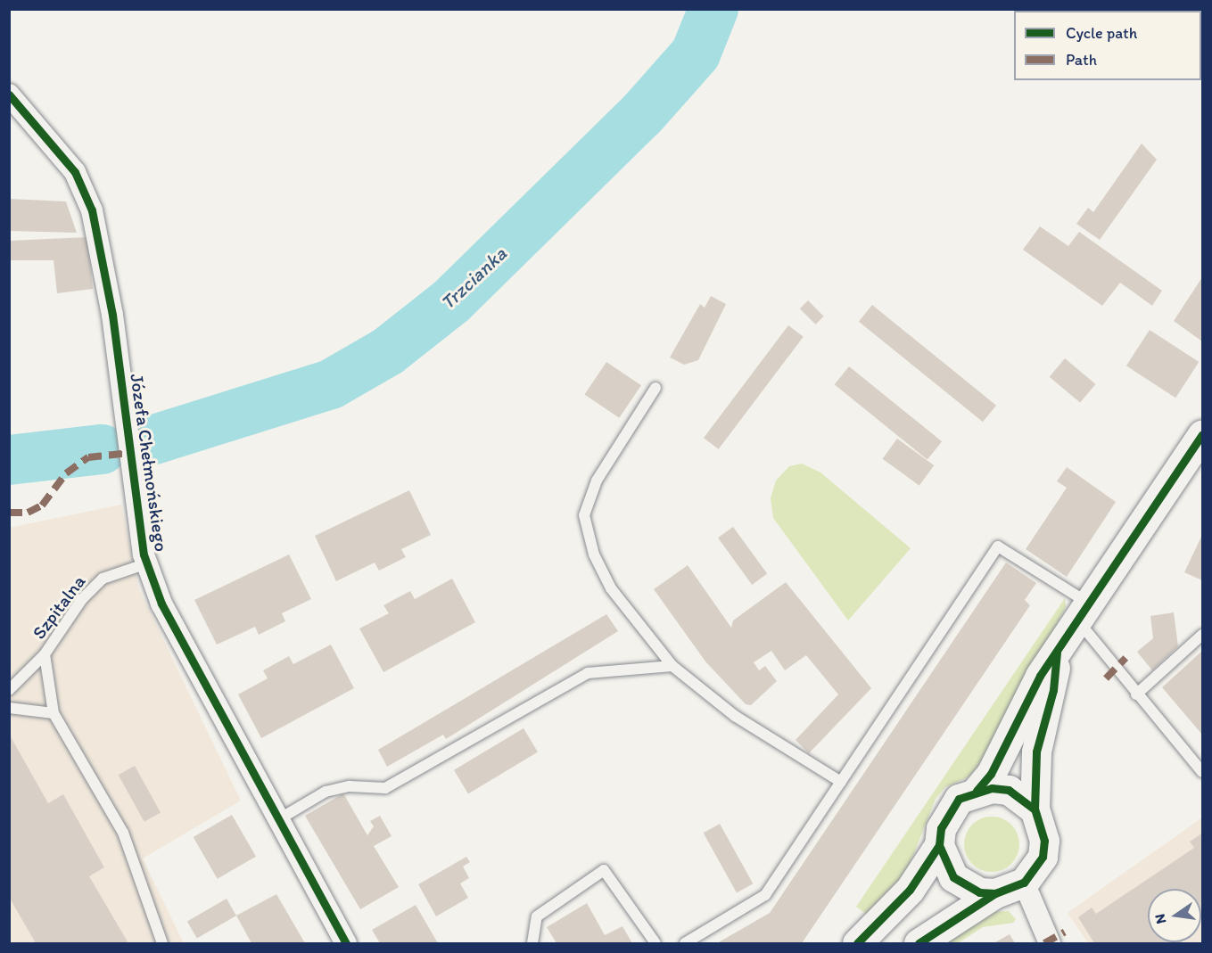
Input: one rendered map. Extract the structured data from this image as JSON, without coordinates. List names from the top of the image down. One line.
{"streets":{"street":["Józefa Chełmońskiego"],"lane":["Szpitalna"]},"crossings":[["Józefa Chełmońskiego","Szpitalna"]],"water":["Trzcianka"],"legend":["Cycle path","Path"],"north":"left"}
